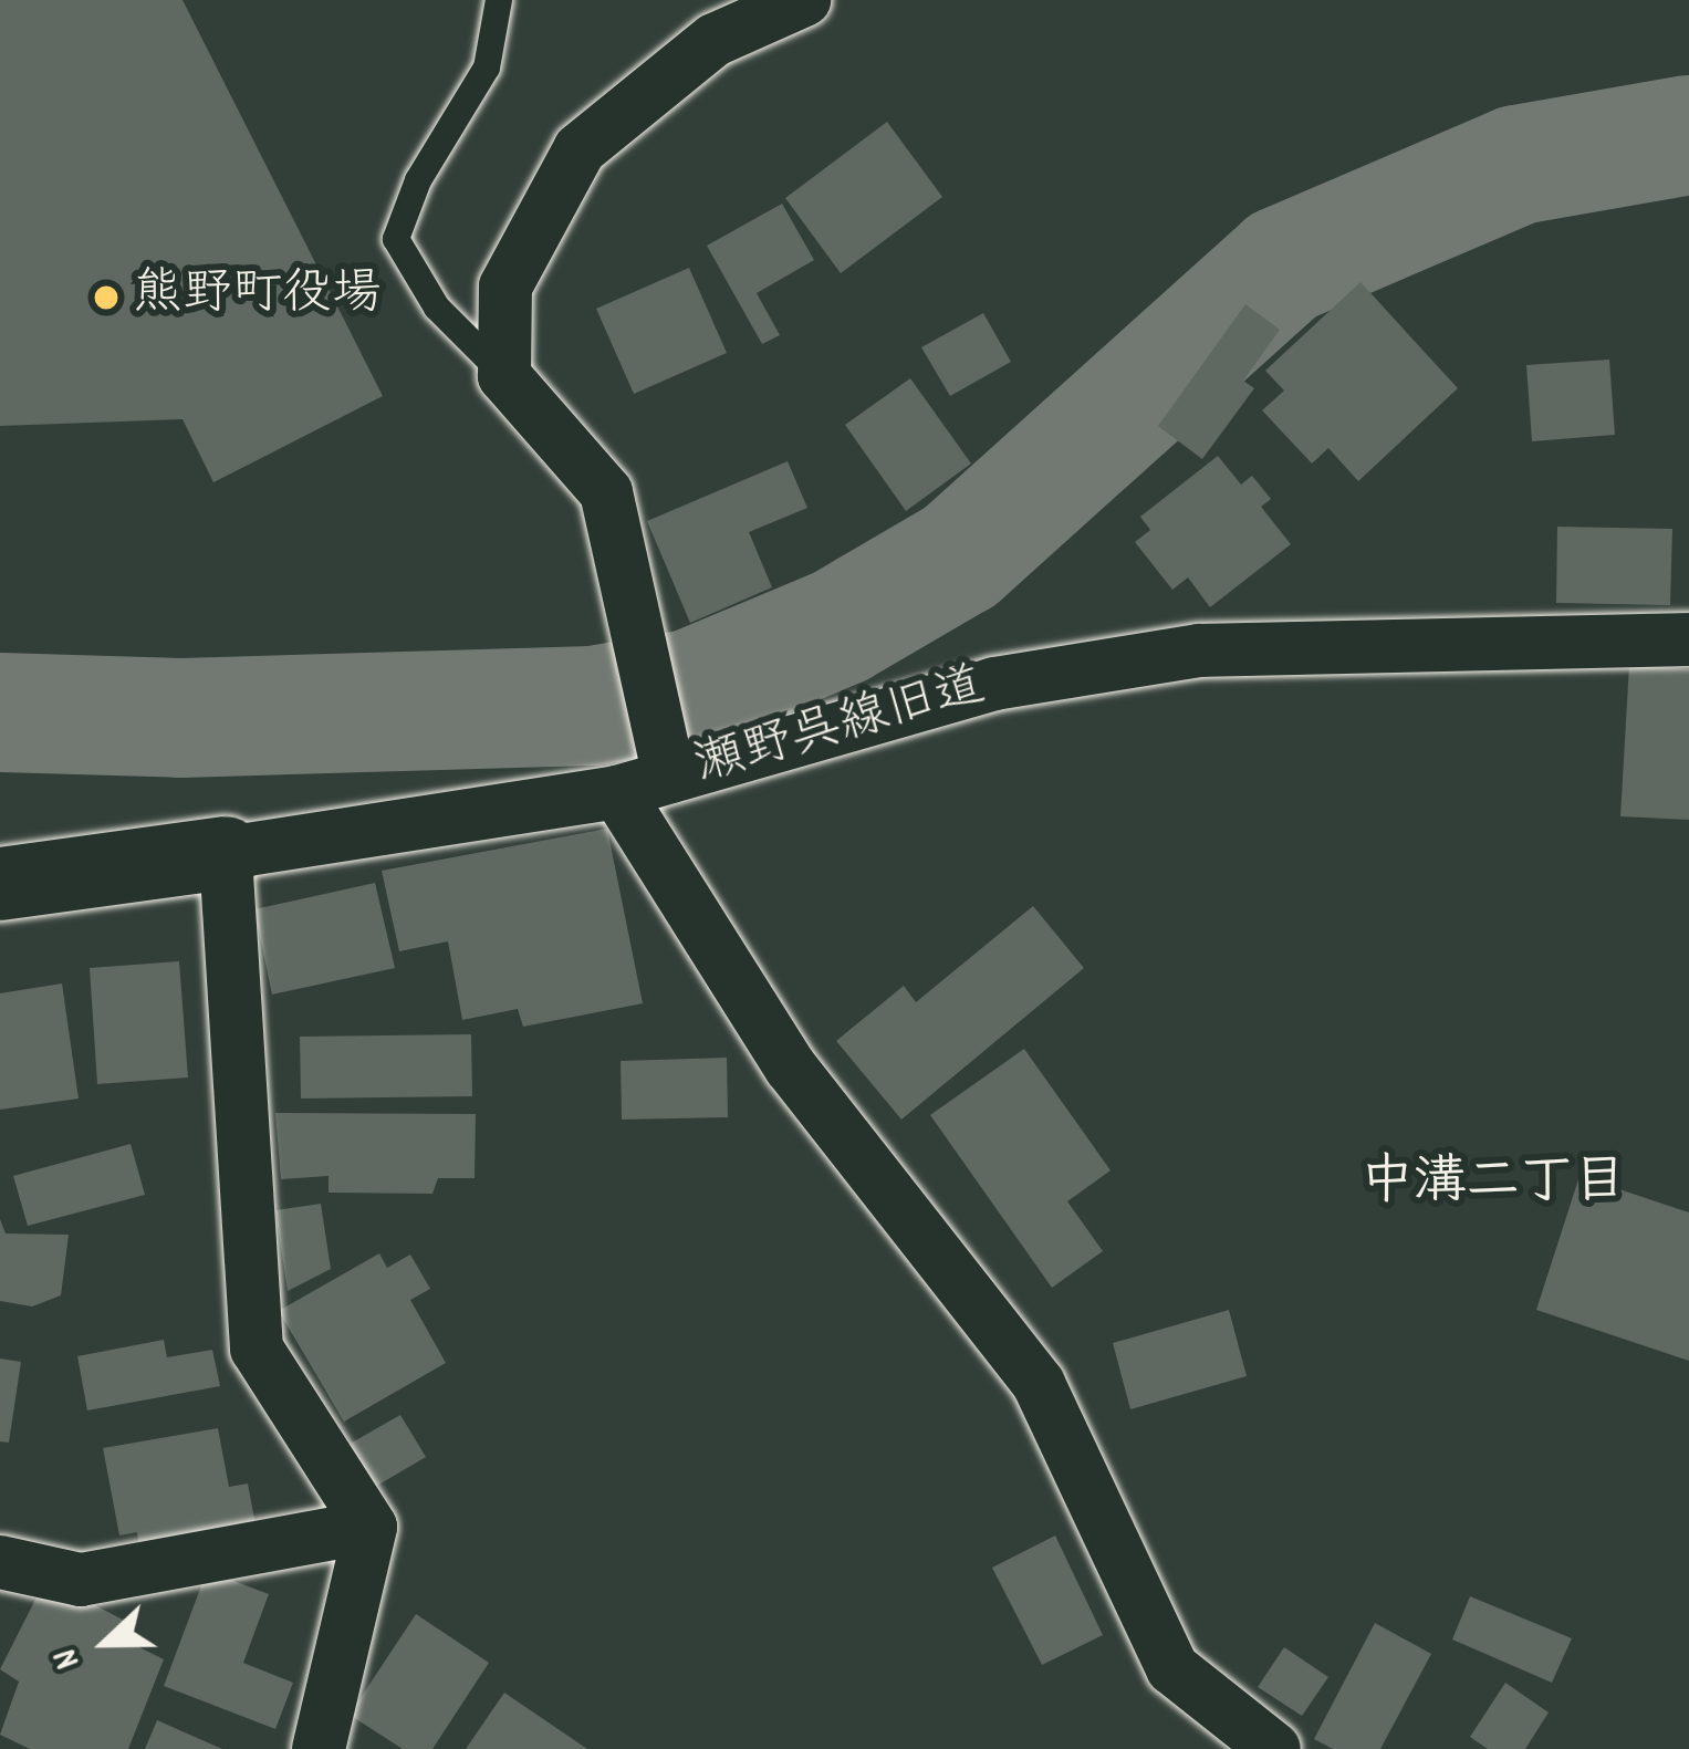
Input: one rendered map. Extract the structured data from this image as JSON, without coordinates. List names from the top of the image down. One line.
{"streets":{"street":["瀬野呉線旧道"]},"districts":["中溝二丁目"],"places":["熊野町役場"],"north":"left"}
